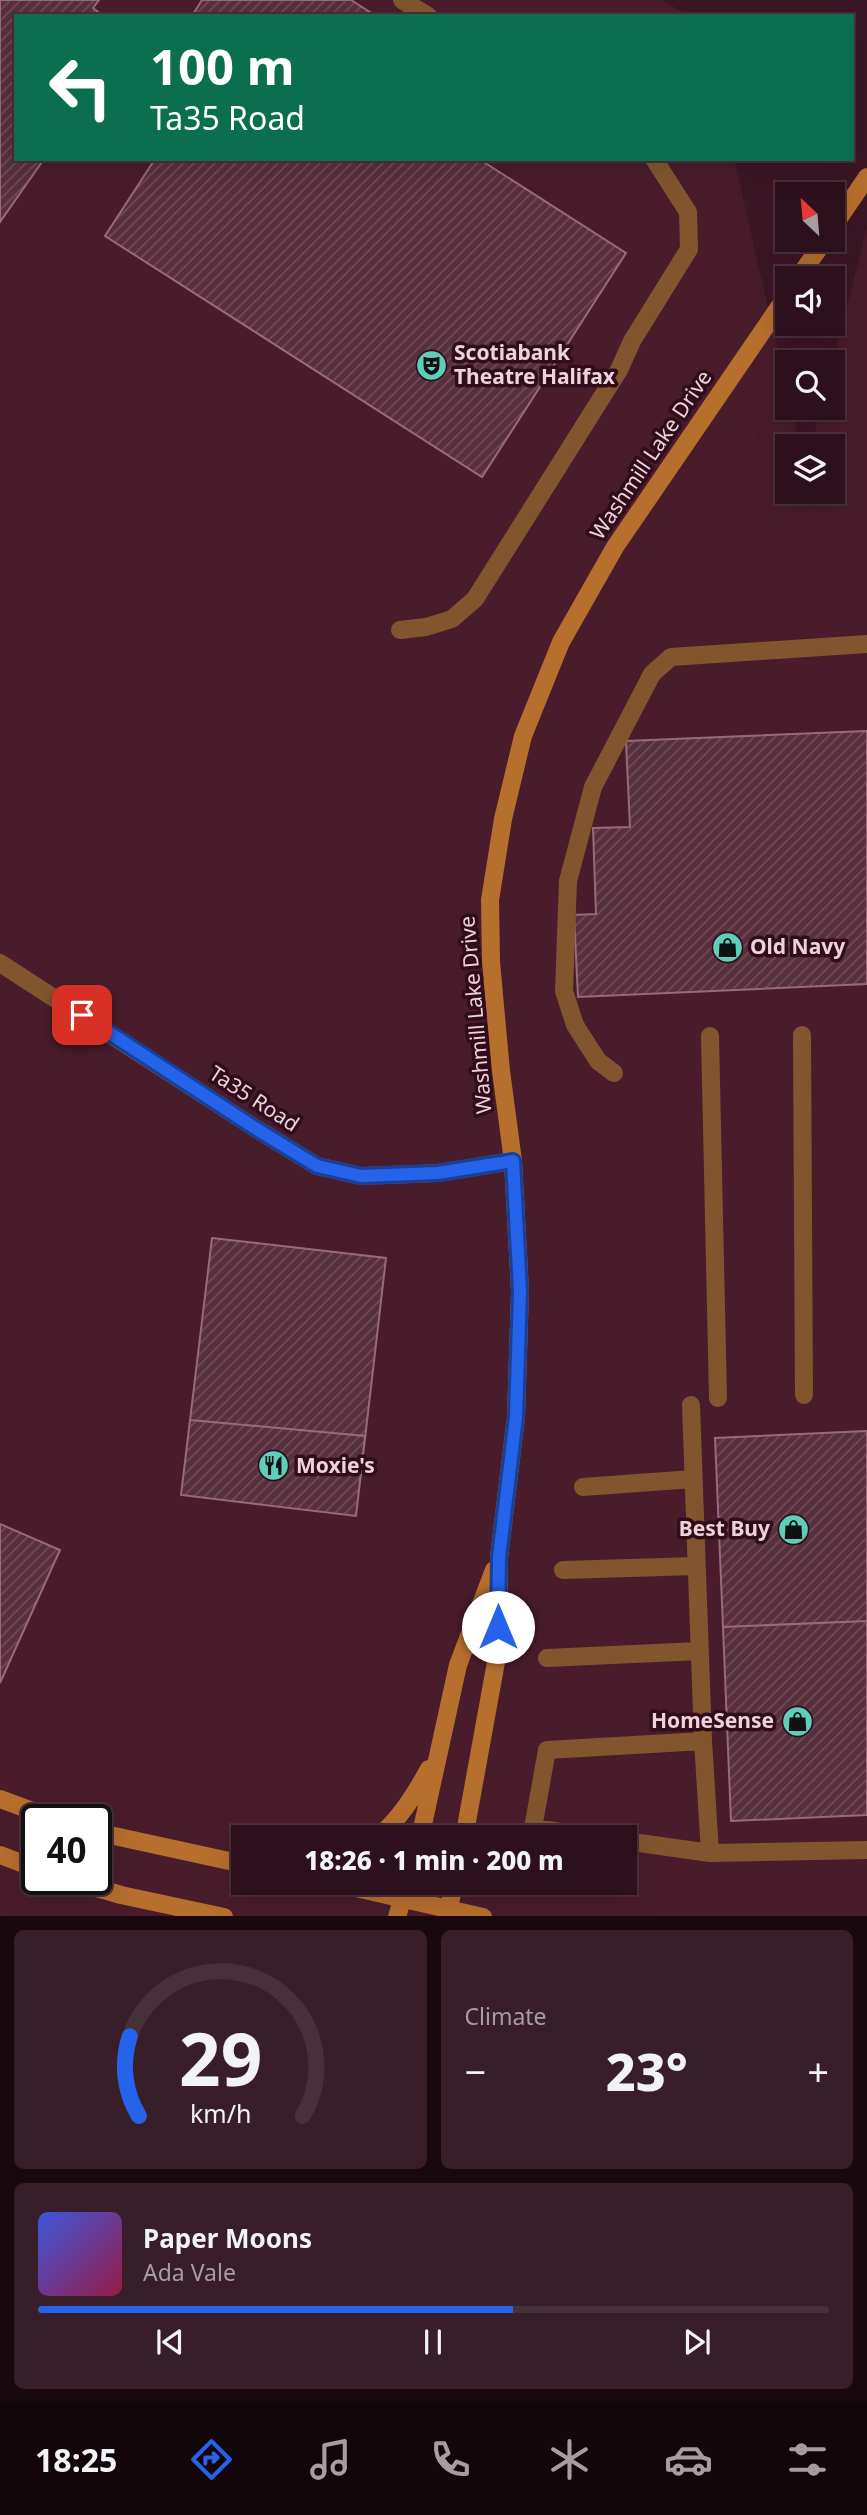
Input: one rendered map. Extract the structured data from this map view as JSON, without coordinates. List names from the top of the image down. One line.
{"streets":{"street":["Washmill Lake Drive"],"lane":["Ta35 Road"]},"crossings":[["Washmill Lake Drive","Ta35 Road"]],"places":{"theatre":["Scotiabank Theatre Halifax"],"shop":["Old Navy","Best Buy","HomeSense"],"restaurant":["Moxie's"]},"north":"top left","page":{"turn":["100 m","Ta35 Road"],"limit":"40","trip":"18:26 · 1 min · 200 m","tile":"Climate","heat":["−","23°","+"],"song":["Paper Moons","Ada Vale"],"tabs":"18:25","gauge":["29","km/h"]}}
